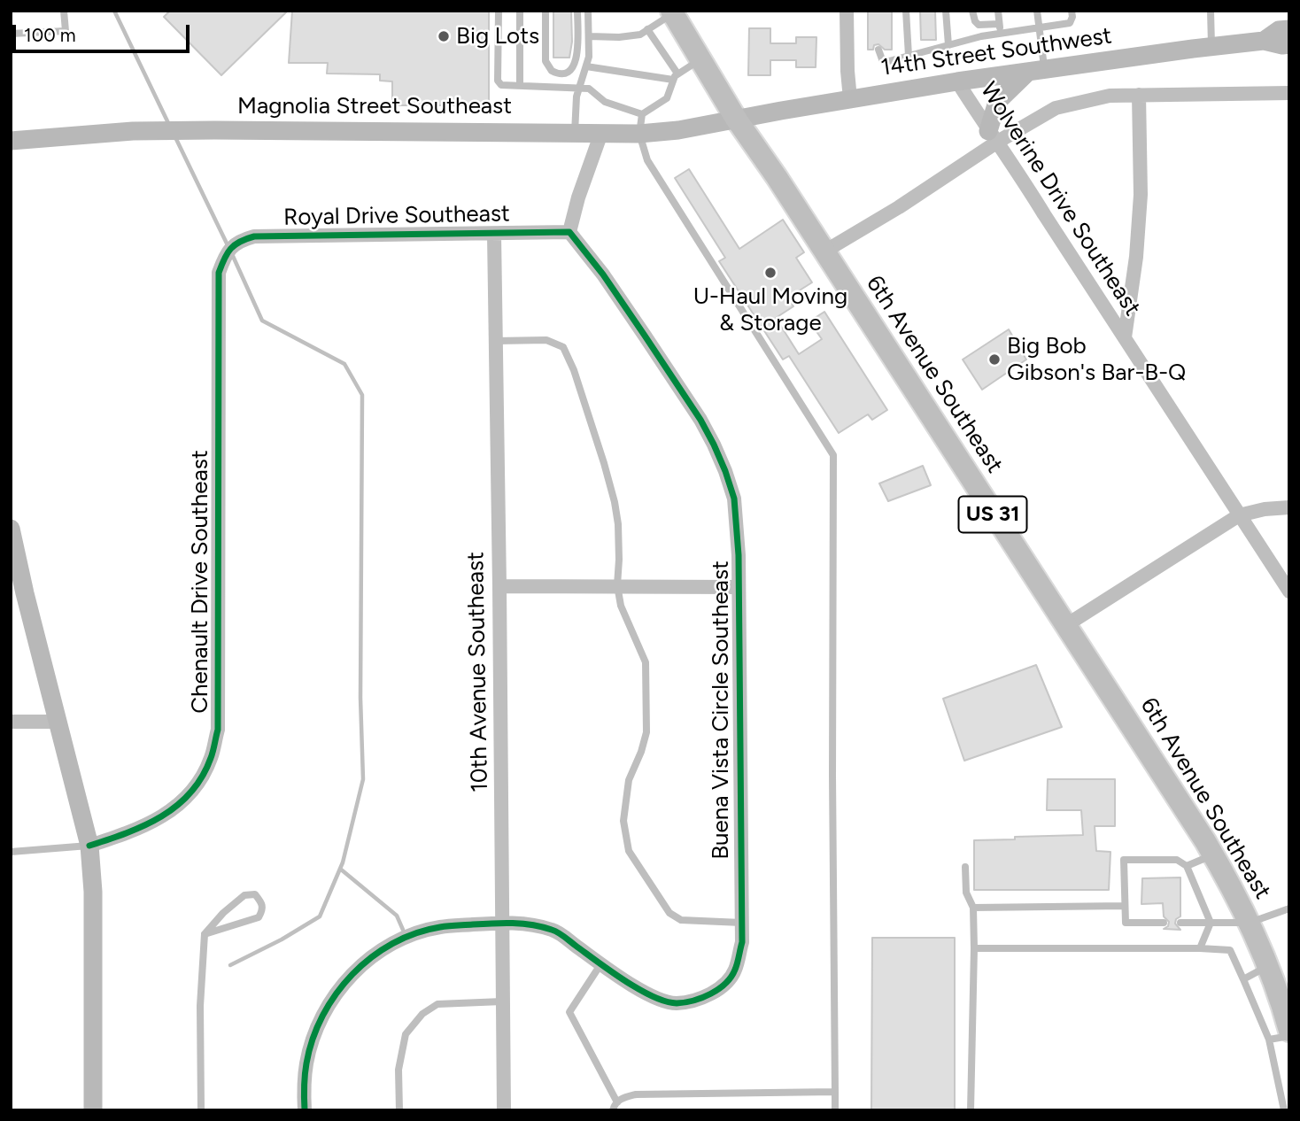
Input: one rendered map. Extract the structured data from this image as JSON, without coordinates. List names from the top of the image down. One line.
{"streets":{"main road":["6th Avenue Southeast","US 31"],"street":["14th Street Southwest","Magnolia Street Southeast","Wolverine Drive Southeast","Royal Drive Southeast","Chenault Drive Southeast","10th Avenue Southeast","Buena Vista Circle Southeast"]},"crossings":[["14th Street Southwest","Magnolia Street Southeast"],["14th Street Southwest","Wolverine Drive Southeast"],["14th Street Southwest","6th Avenue Southeast"],["Magnolia Street Southeast","6th Avenue Southeast"],["Royal Drive Southeast","Chenault Drive Southeast"],["Royal Drive Southeast","10th Avenue Southeast"],["Royal Drive Southeast","Buena Vista Circle Southeast"],["10th Avenue Southeast","Buena Vista Circle Southeast"]],"places":["Big Lots","U-Haul Moving & Storage","Big Bob Gibson's Bar-B-Q"],"scale_bar":"100 m"}
